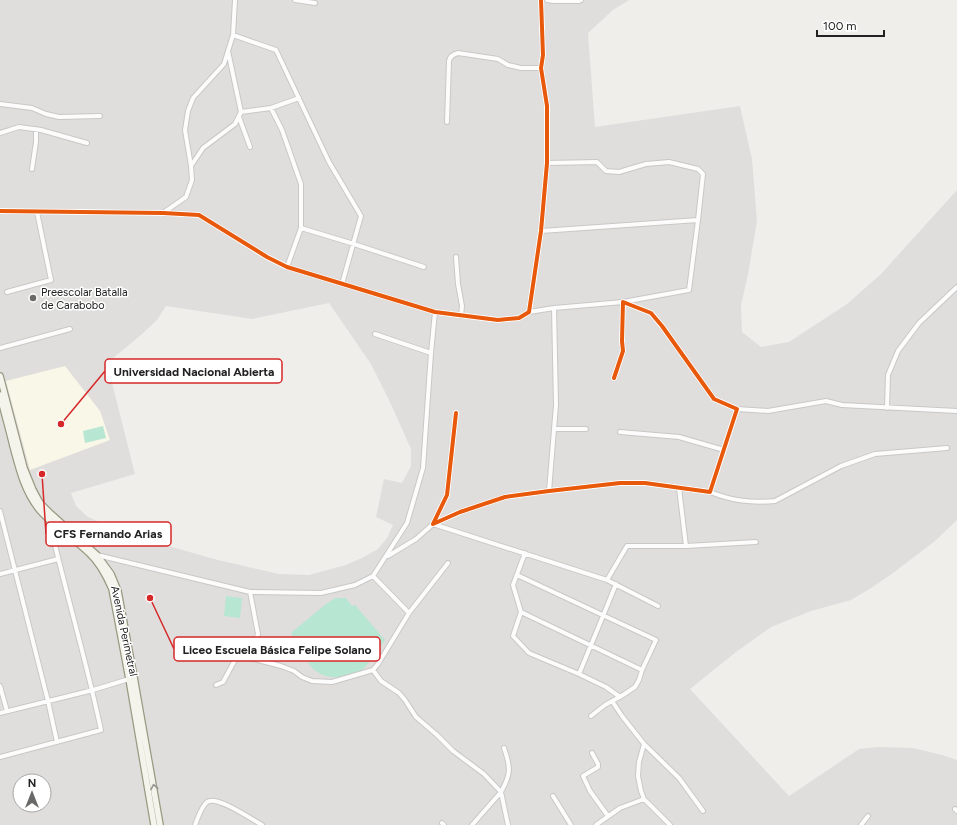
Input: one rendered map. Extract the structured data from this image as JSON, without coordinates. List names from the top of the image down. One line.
{"streets":{"main road":["Avenida Perimetral"]},"places":["Preescolar Batalla de Carabobo","Universidad Nacional Abierta","CFS Fernando Arias","Liceo Escuela Básica Felipe Solano"],"scale_bar":"100 m","north":"top"}
